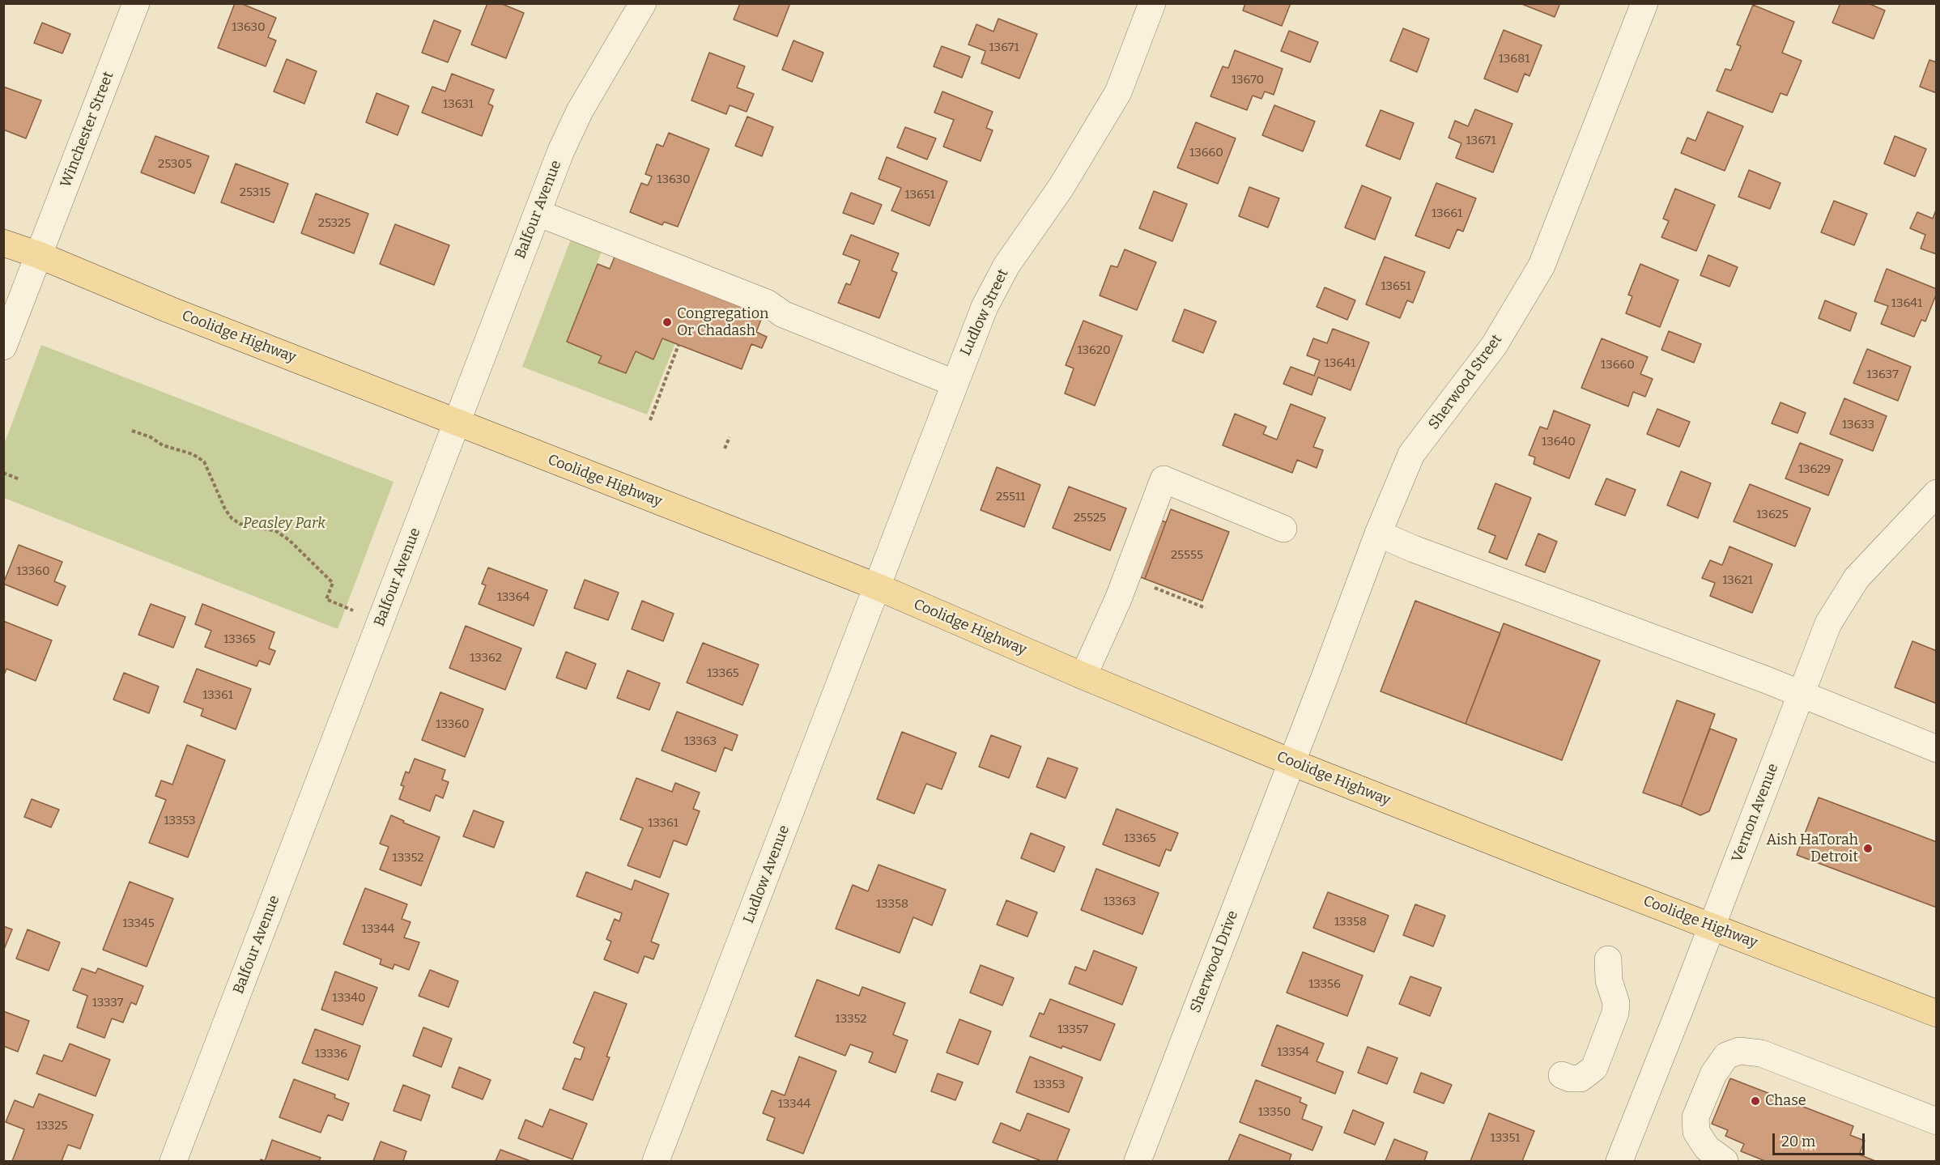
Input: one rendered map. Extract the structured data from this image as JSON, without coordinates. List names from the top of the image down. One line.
{"streets":{"main road":["Coolidge Highway"],"street":["Winchester Street","Balfour Avenue","Ludlow Street","Sherwood Street","Vernon Avenue","Ludlow Avenue","Sherwood Drive"]},"crossings":[["Winchester Street","Coolidge Highway"],["Balfour Avenue","Coolidge Highway"],["Ludlow Street","Coolidge Highway"],["Ludlow Street","Ludlow Avenue"],["Coolidge Highway","Sherwood Street"],["Coolidge Highway","Vernon Avenue"],["Coolidge Highway","Ludlow Avenue"],["Coolidge Highway","Sherwood Drive"],["Sherwood Street","Sherwood Drive"]],"parks":["Peasley Park"],"places":["Congregation Or Chadash","Aish HaTorah Detroit","Chase"],"house_numbers":["13630","13671","13681","13670","13631","13671","13660","25305","13630","25315","13651","13661","25325","13651","13641","13620","13641","13660","13637","13633","13640","13629","25511","13625","25525","25555","13360","13621","13364","13365","13362","13365","13361","13360","13363","13353","13361","13365","13352","13363","13358","13358","13345","13344","13356","13340","13337","13352","13357","13354","13336","13353","13344","13350","13325","13351"],"scale_bar":"20 m"}
